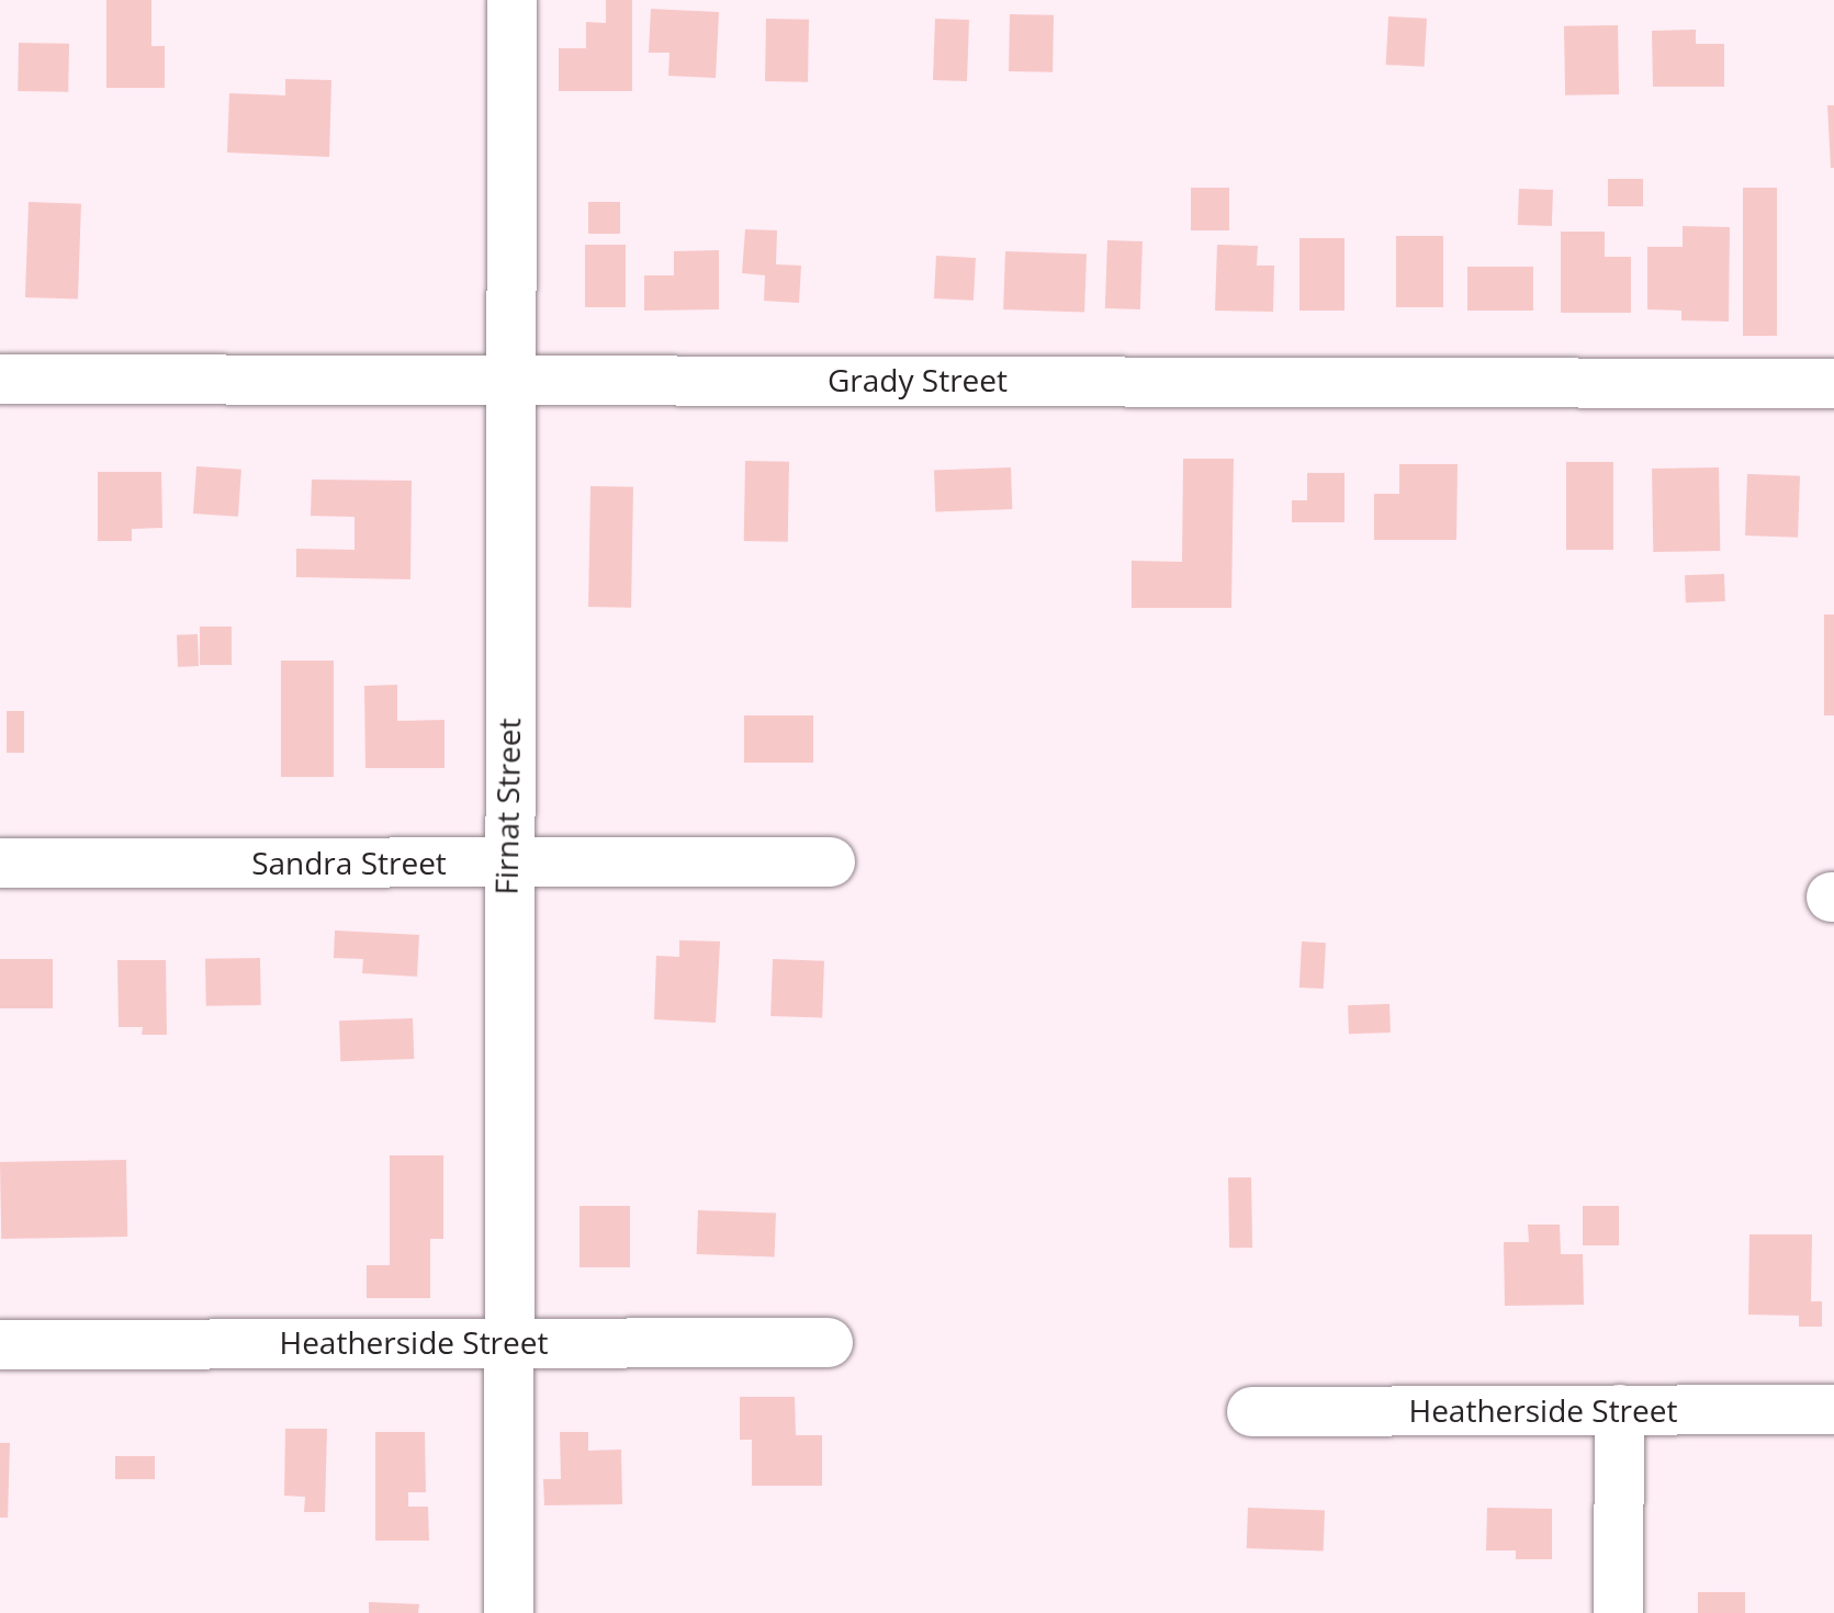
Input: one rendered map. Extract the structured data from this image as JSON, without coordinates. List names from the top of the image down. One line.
{"streets":{"street":["Grady Street","Firnat Street","Sandra Street","Heatherside Street"]},"crossings":[["Grady Street","Firnat Street"],["Firnat Street","Sandra Street"],["Firnat Street","Heatherside Street"]]}
